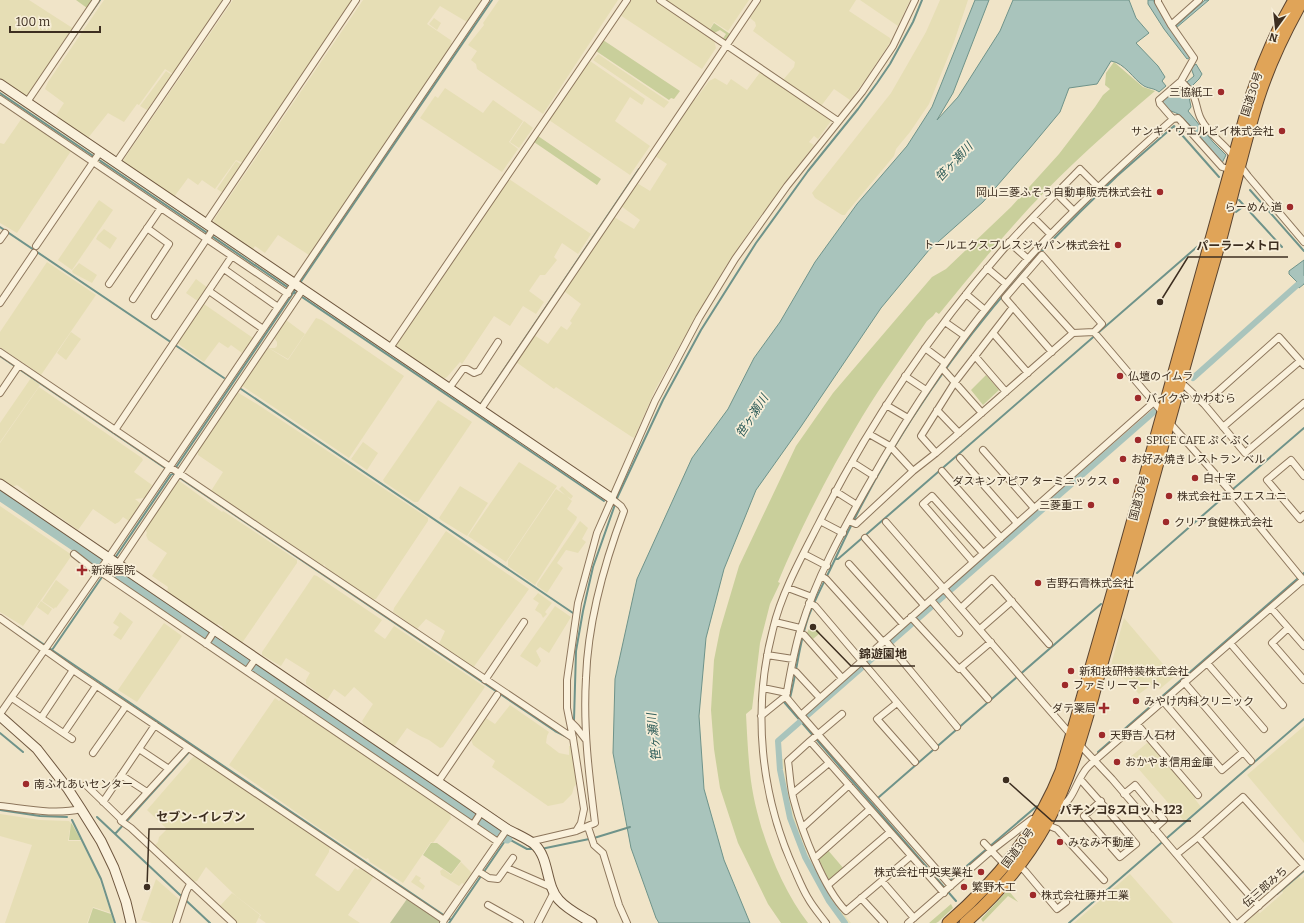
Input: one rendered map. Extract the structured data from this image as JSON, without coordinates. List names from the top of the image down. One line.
{"streets":{"highway":["国道30号"],"street":["伝三郎みち"]},"water":["笹ヶ瀬川"],"places":{"other":["三協紙工","サンキ・ウエルビイ株式会社","岡山三菱ふそう自動車販売株式会社","らーめん 道","トールエクスプレスジャパン株式会社","パーラーメトロ","仏壇のイムラ","バイクや かわむら","SPICE CAFE ぷくぷく","お好み焼きレストラン ベル","白十字","ダスキンアピア ターミニックス","株式会社エフエスユニ","三菱重工","クリア食健株式会社","吉野石膏株式会社","錦遊園地","新和技研特装株式会社","ファミリーマート","みやけ内科クリニック","天野吉人石材","おかやま信用金庫","パチンコ&スロット123","南ふれあいセンター","みなみ不動産","株式会社中央実業社","セブン-イレブン","繁野木工","株式会社藤井工業"],"health":["新海医院","ダテ薬局"]},"scale_bar":"100 m","north":"bottom"}
